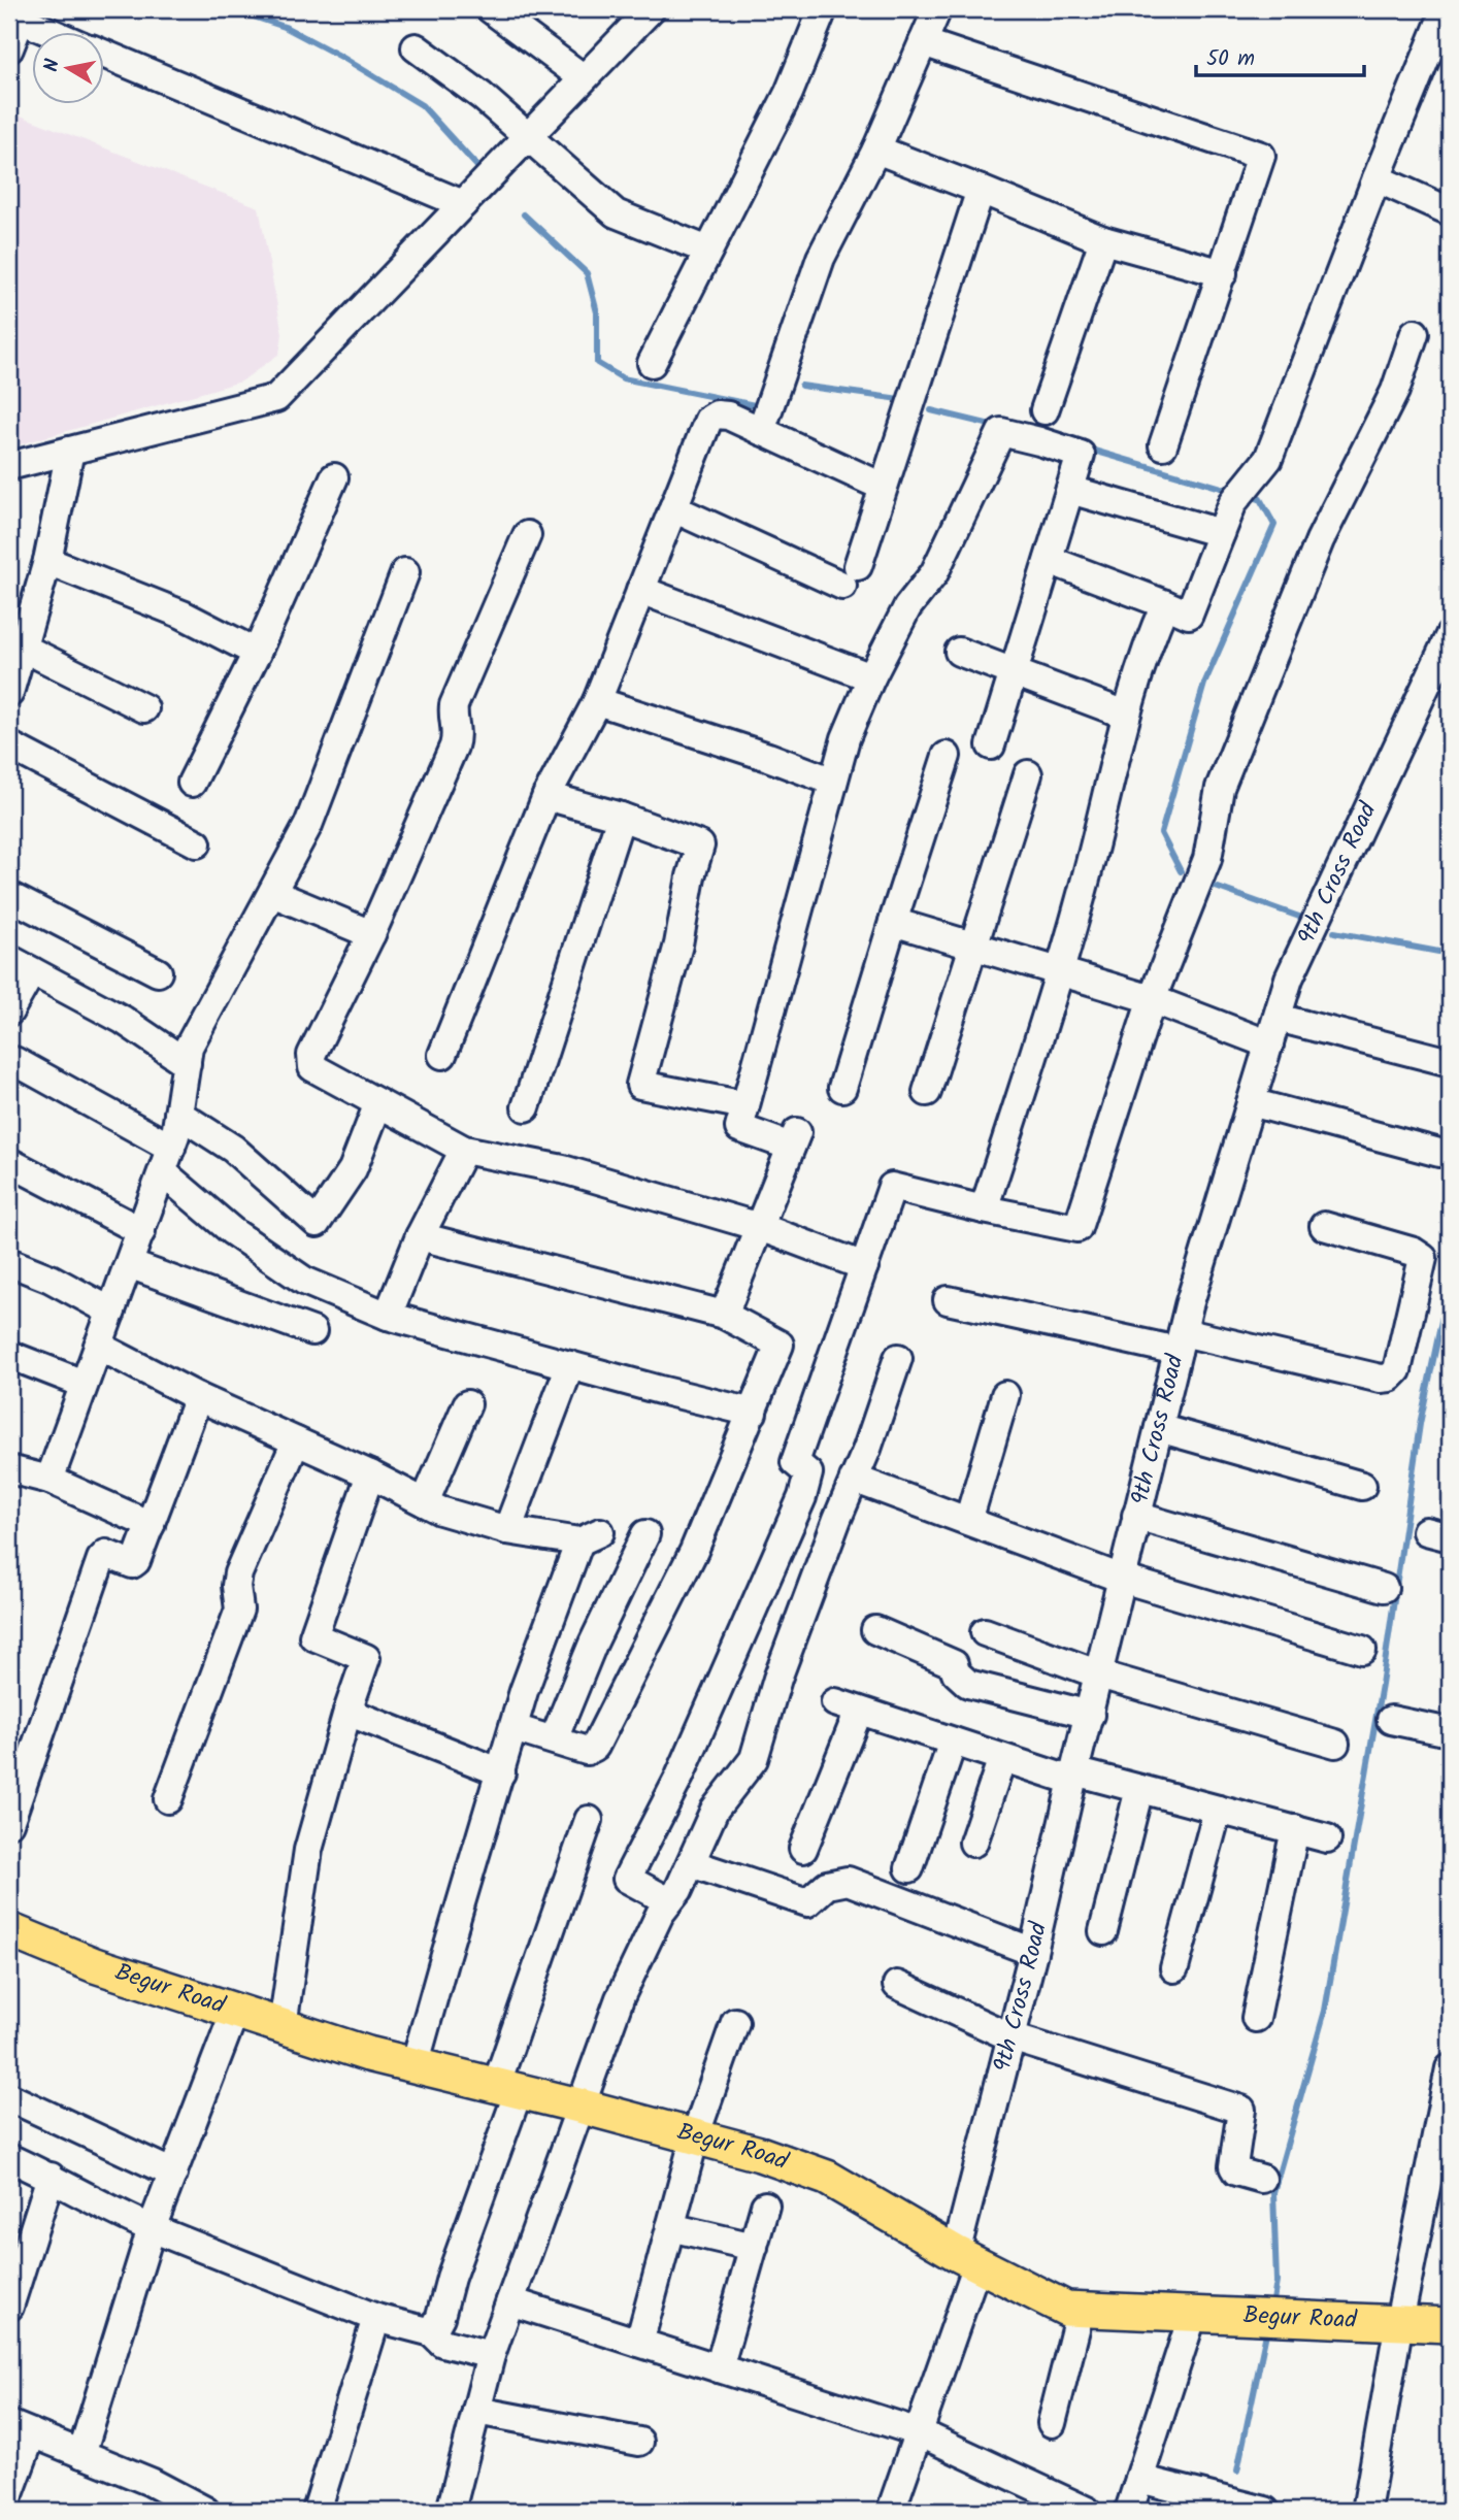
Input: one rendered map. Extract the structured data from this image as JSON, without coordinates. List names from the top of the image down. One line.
{"streets":{"main road":["Begur Road"],"street":["9th Cross Road"]},"crossings":[["9th Cross Road","Begur Road"]],"scale_bar":"50 m","north":"left"}
